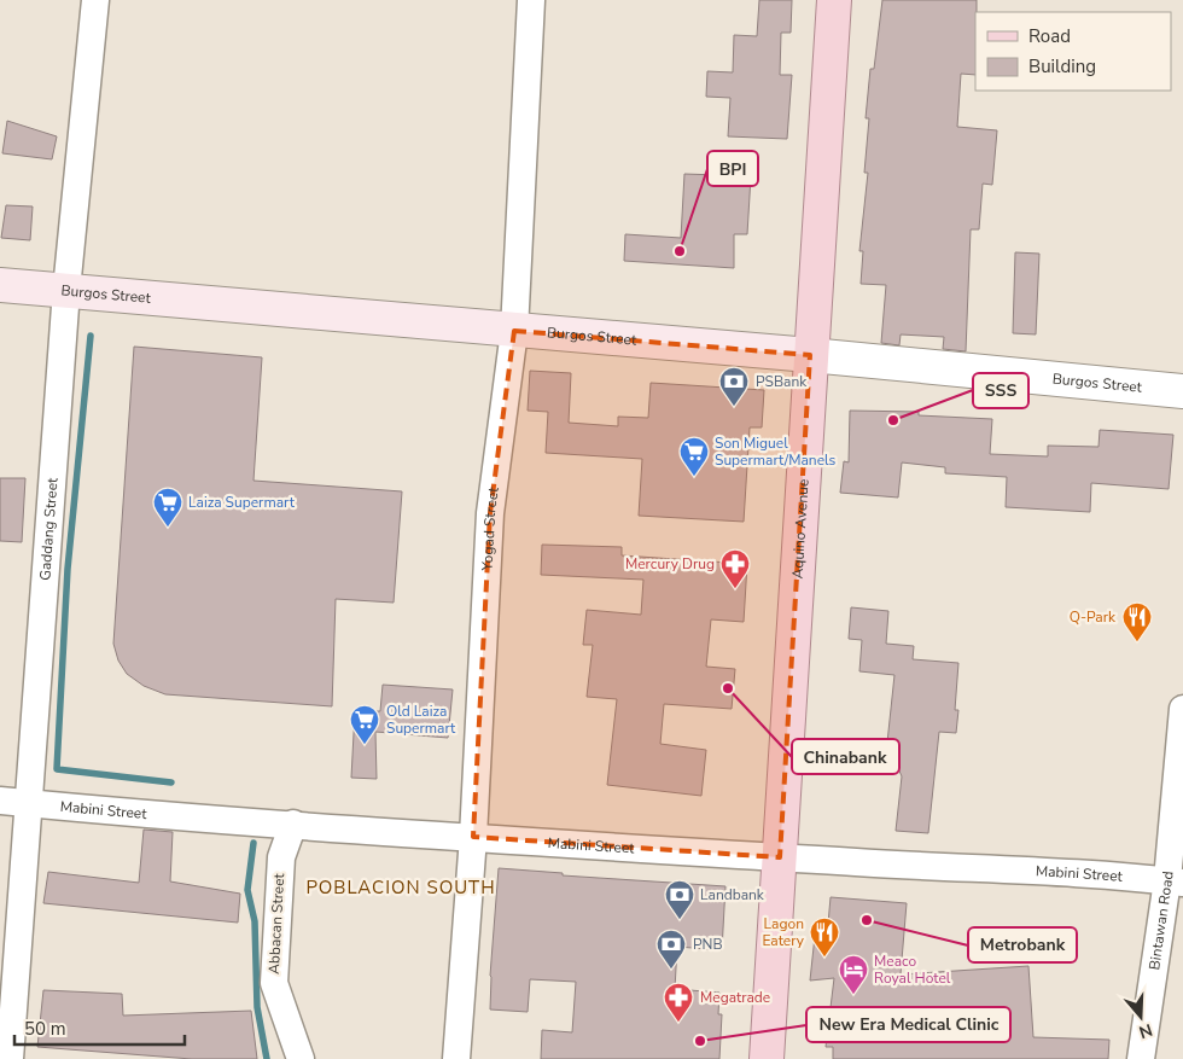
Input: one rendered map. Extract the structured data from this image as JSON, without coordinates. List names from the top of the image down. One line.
{"streets":{"main road":["Burgos Street","Aquino Avenue"],"street":["Gaddang Street","Yogad Street","Mabini Street","Bintawan Road","Abbacan Street"]},"crossings":[["Burgos Street","Gaddang Street"],["Burgos Street","Yogad Street"],["Burgos Street","Aquino Avenue"],["Gaddang Street","Mabini Street"],["Yogad Street","Mabini Street"],["Aquino Avenue","Mabini Street"],["Mabini Street","Bintawan Road"],["Mabini Street","Abbacan Street"]],"districts":["POBLACION SOUTH"],"places":{"other":["BPI","SSS","Chinabank","Metrobank","New Era Medical Clinic"],"bank":["PSBank","Landbank","PNB"],"supermarket":["Son Miguel Supermart/Manels","Laiza Supermart","Old Laiza Supermart"],"pharmacy":["Mercury Drug","Megatrade"],"restaurant":["Q-Park","Lagon Eatery"],"hotel":["Meaco Royal Hotel"]},"legend":["Road","Building"],"scale_bar":"50 m","north":"bottom"}
